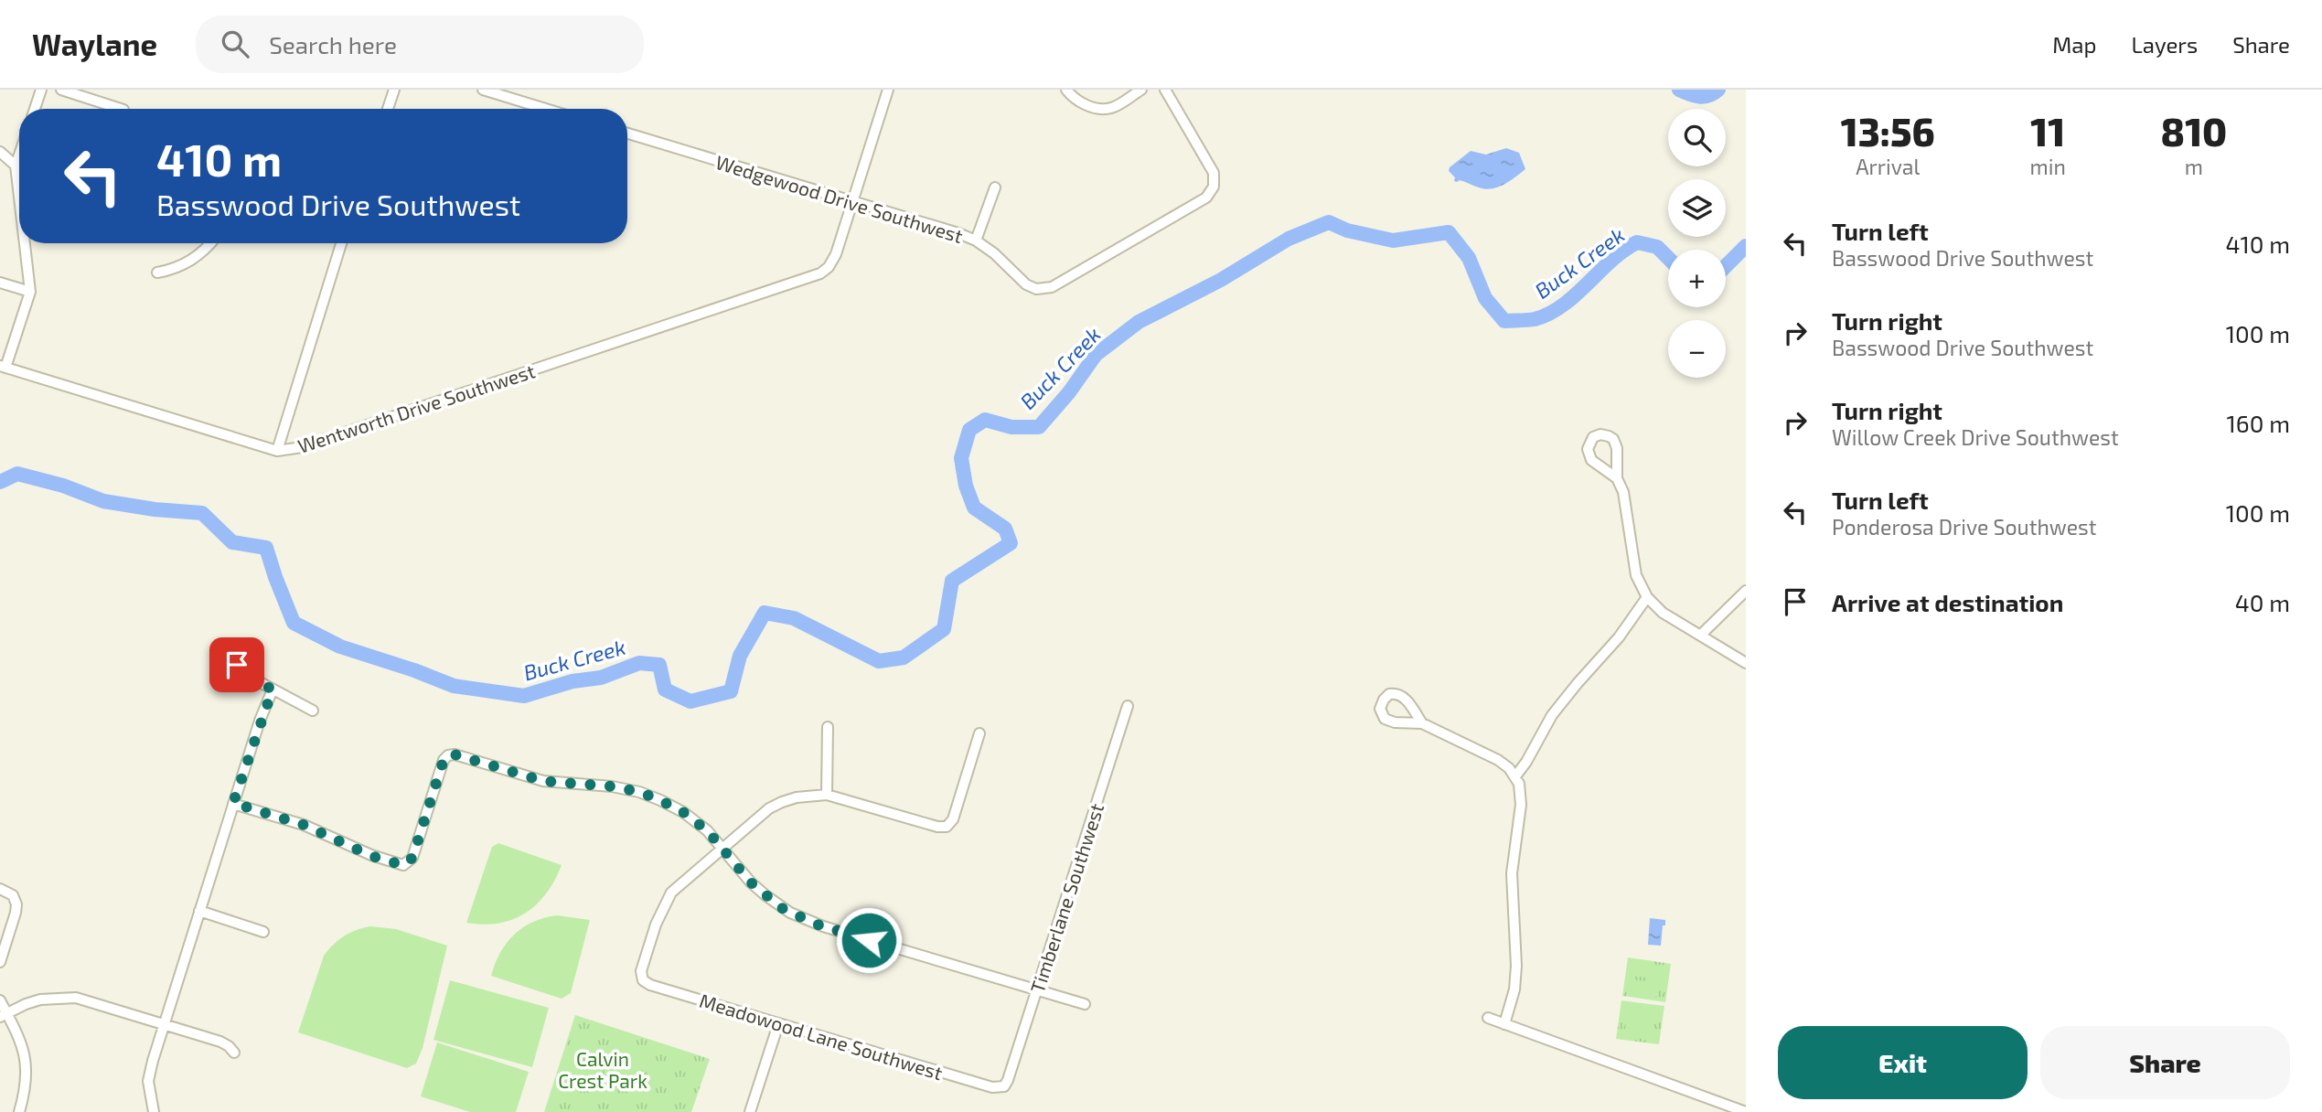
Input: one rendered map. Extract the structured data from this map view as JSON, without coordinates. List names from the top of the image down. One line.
{"streets":{"street":["Wedgewood Drive Southwest","Wentworth Drive Southwest","Timberlane Southwest","Meadowood Lane Southwest"]},"crossings":[["Wedgewood Drive Southwest","Wentworth Drive Southwest"],["Timberlane Southwest","Meadowood Lane Southwest"]],"water":["Buck Creek"],"parks":["Calvin Crest Park"],"page":{"header":"Waylane","search":"Search here","nav":["Map","Layers","Share"],"eta":["13:56","Arrival","11","min","810","m"],"map_buttons":["+","−"],"turn":["410 m","Basswood Drive Southwest"],"list":[{"name":"Turn left","note":"Basswood Drive Southwest","value":"410 m"},{"name":"Turn right","note":"Basswood Drive Southwest","value":"100 m"},{"name":"Turn right","note":"Willow Creek Drive Southwest","value":"160 m"},{"name":"Turn left","note":"Ponderosa Drive Southwest","value":"100 m"},{"name":"Arrive at destination","value":"40 m"}],"buttons":["Exit","Share"]}}
